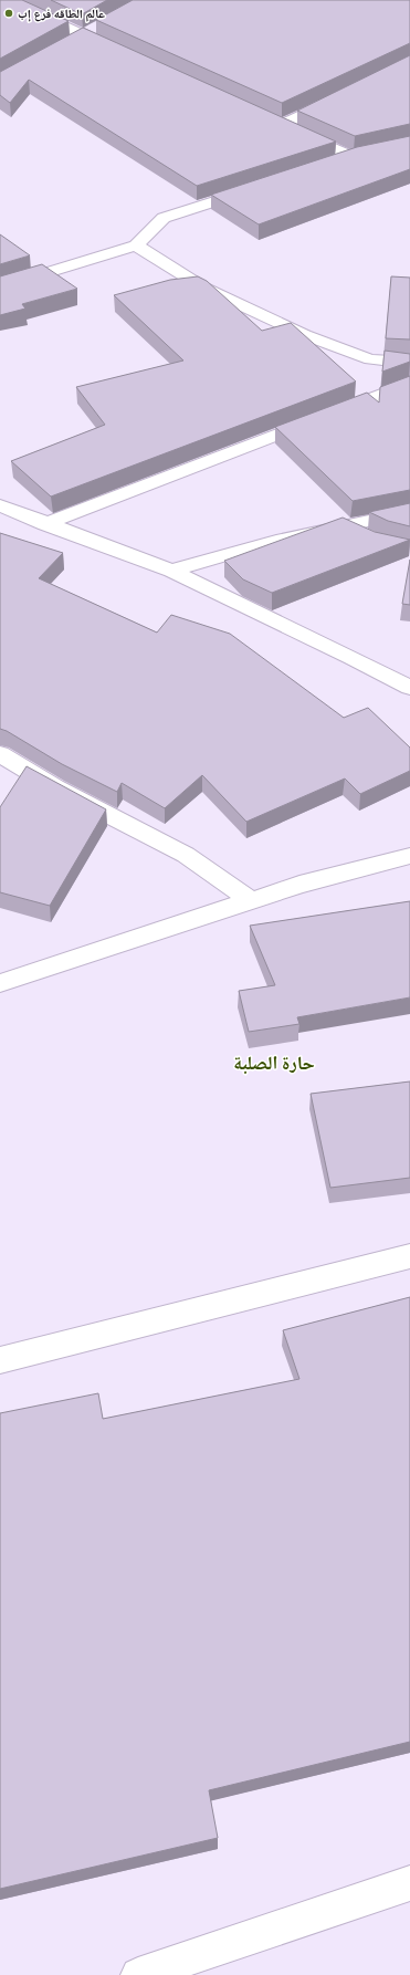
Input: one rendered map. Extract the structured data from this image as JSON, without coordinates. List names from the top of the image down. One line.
{"districts":["حارة الصلبة"],"places":["عالم الطاقه فرع إب"]}
